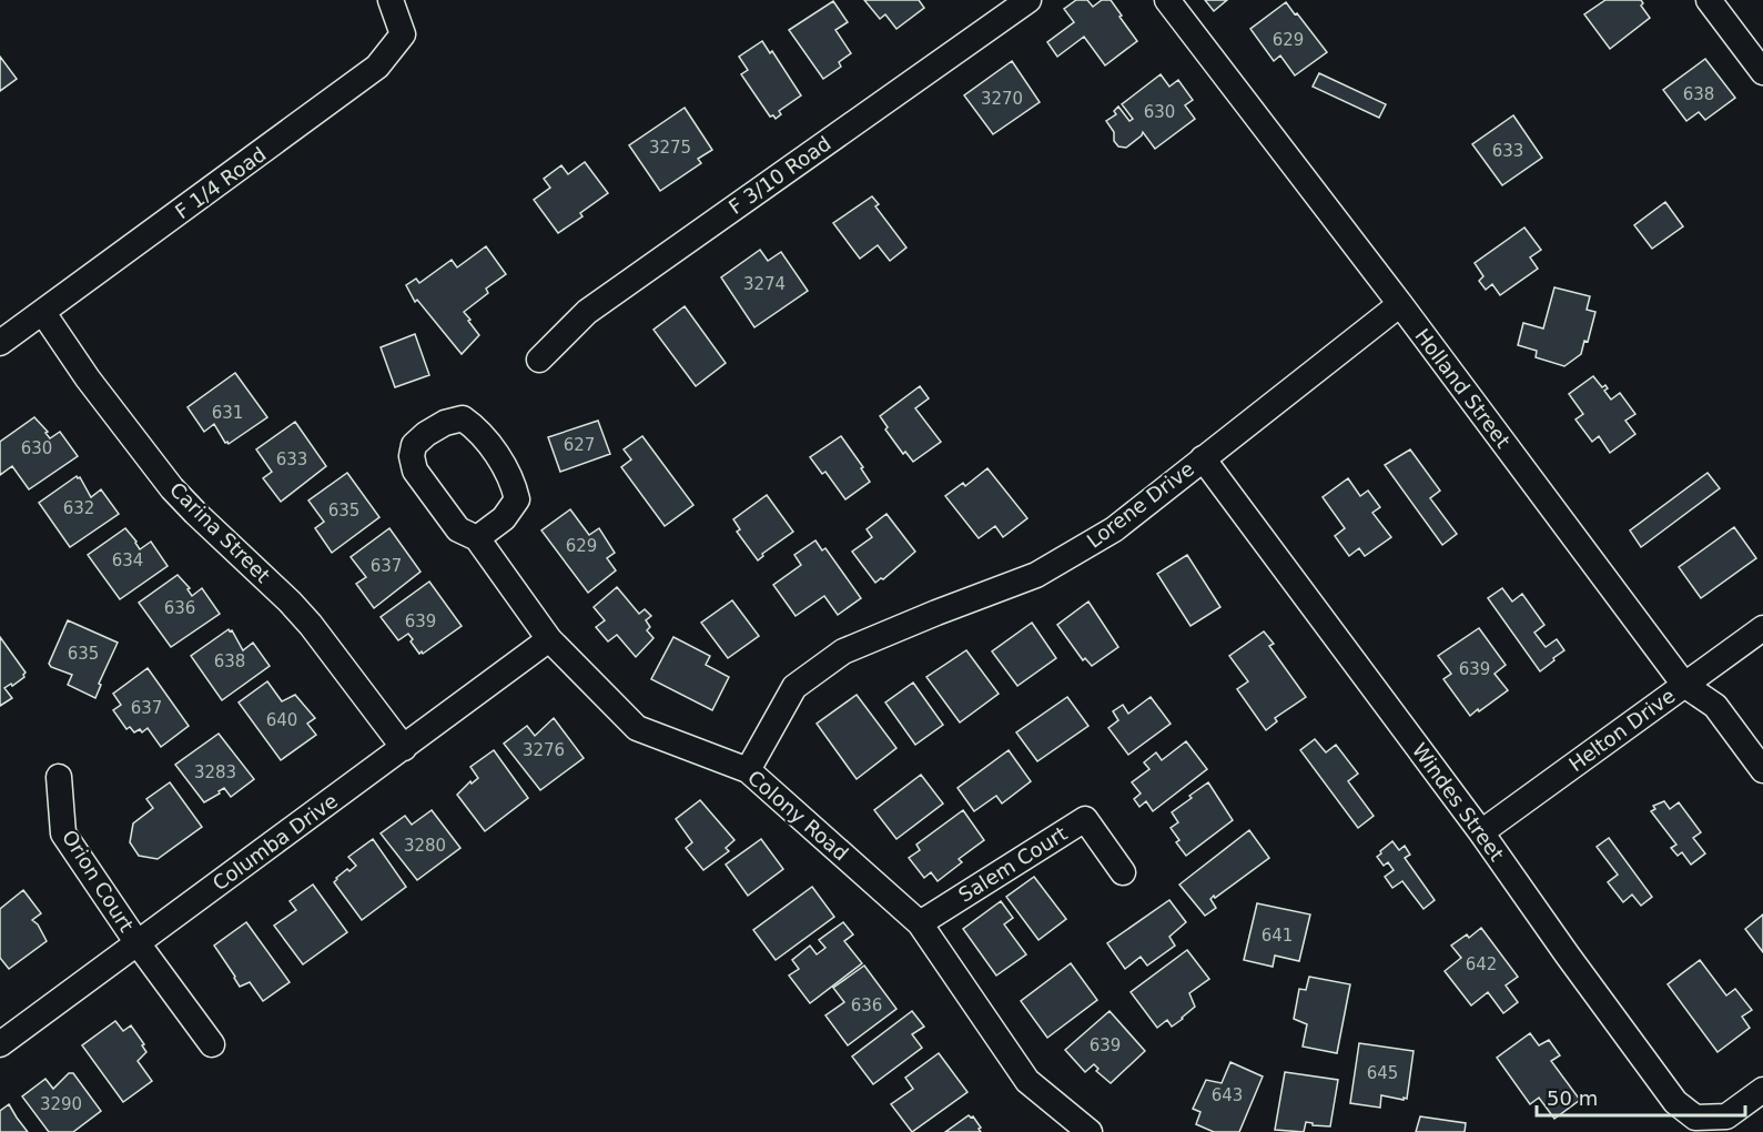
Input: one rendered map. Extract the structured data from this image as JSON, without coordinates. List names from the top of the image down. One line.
{"streets":{"street":["F 3/10 Road","F 1/4 Road","Holland Street","Lorene Drive","Carina Street","Helton Drive","Windes Street","Colony Road","Columba Drive","Salem Court","Orion Court"]},"crossings":[["F 1/4 Road","Carina Street"],["Holland Street","Lorene Drive"],["Holland Street","Helton Drive"],["Lorene Drive","Windes Street"],["Lorene Drive","Colony Road"],["Carina Street","Columba Drive"],["Helton Drive","Windes Street"],["Colony Road","Columba Drive"],["Colony Road","Salem Court"],["Columba Drive","Orion Court"]],"house_numbers":["629","638","3270","630","3275","633","3274","631","627","630","633","632","635","629","634","637","636","639","635","638","639","637","640","3276","3283","3280","641","642","636","639","645","643","3290"],"scale_bar":"50 m"}
